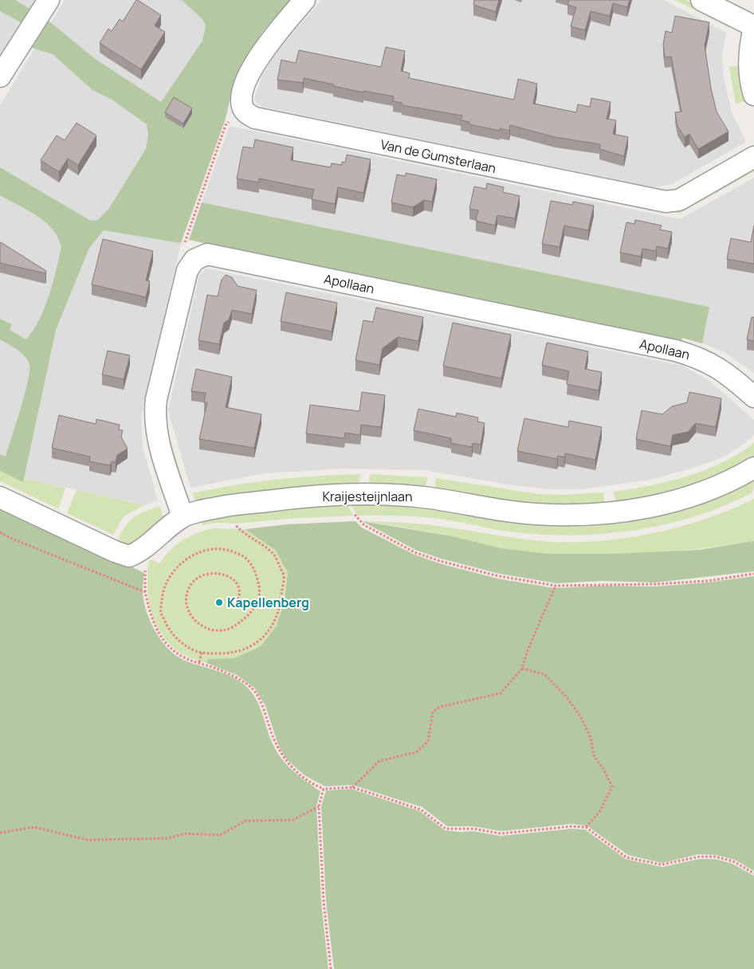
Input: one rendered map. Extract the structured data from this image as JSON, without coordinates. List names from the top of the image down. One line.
{"streets":{"street":["Van de Gumsterlaan","Apollaan","Kraijesteijnlaan"]},"crossings":[["Apollaan","Kraijesteijnlaan"]],"places":["Kapellenberg"]}
